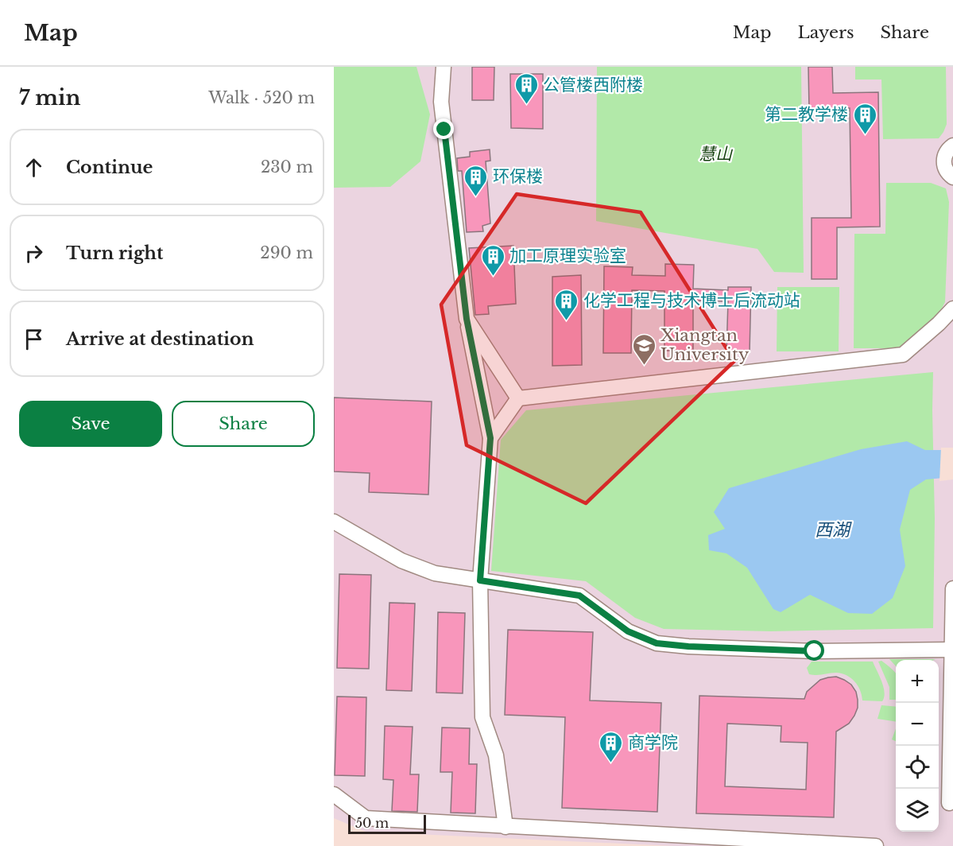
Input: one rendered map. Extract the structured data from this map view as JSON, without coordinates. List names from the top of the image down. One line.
{"water":["西湖"],"parks":["慧山"],"places":{"building":["公管楼西附楼","第二教学楼","环保楼","加工原理实验室","化学工程与技术博士后流动站","商学院"],"school or university":["Xiangtan University"]},"scale_bar":"50 m","page":{"header":"Map","nav":["Map","Layers","Share"],"heading":["7 min","Walk · 520 m"],"list":[["Continue","230 m"],["Turn right","290 m"],"Arrive at destination"],"buttons":["Save","Share"],"map_buttons":["+","−"],"scale":"50 m"}}
